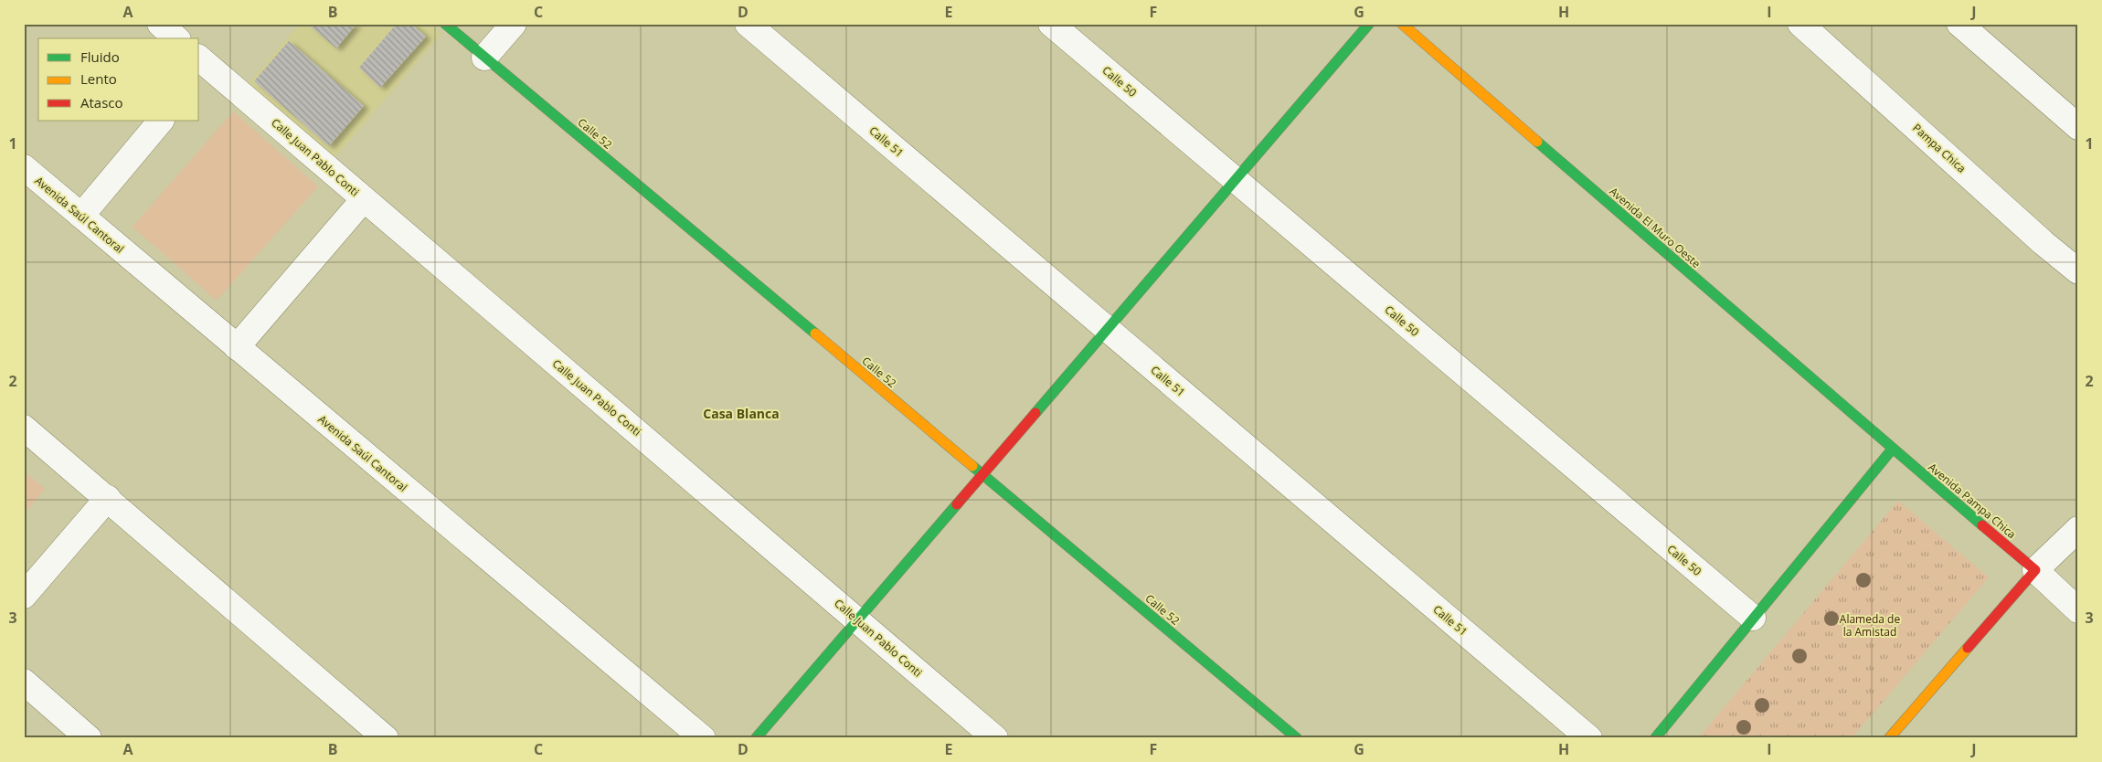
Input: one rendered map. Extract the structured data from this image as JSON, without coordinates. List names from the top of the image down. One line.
{"streets":{"street":["Calle 50","Calle 52","Calle 51","Pampa Chica","Calle Juan Pablo Conti","Avenida Saúl Cantoral","Avenida El Muro Oeste","Avenida Pampa Chica"]},"crossings":[["Avenida El Muro Oeste","Avenida Pampa Chica"]],"districts":["Casa Blanca"],"parks":["Alameda de la Amistad"],"legend":["Fluido","Lento","Atasco"],"grid":{"columns":["A","B","C","D","E","F","G","H","I","J"],"rows":["1","2","3"]}}
